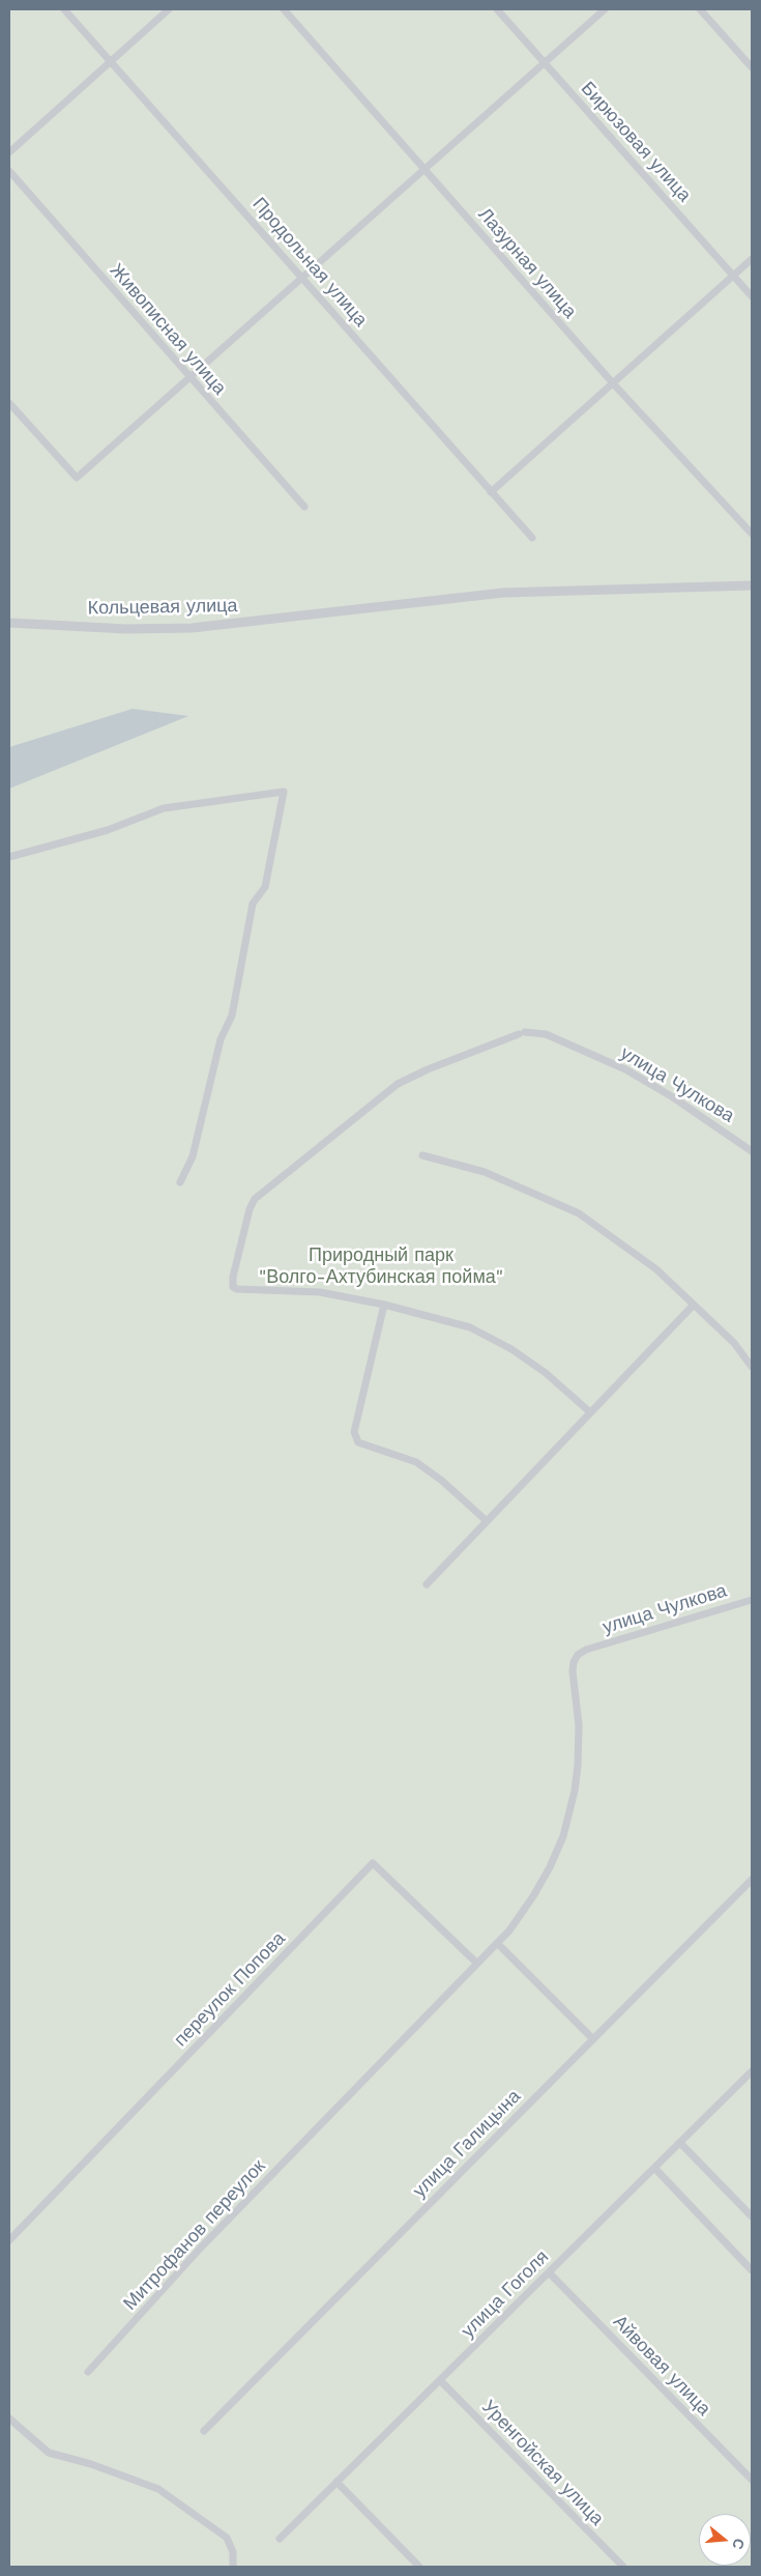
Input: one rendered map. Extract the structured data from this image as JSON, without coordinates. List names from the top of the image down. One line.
{"streets":{"street":["Бирюзовая улица","Продольная улица","Лазурная улица","Живописная улица","Кольцевая улица","улица Чулкова","переулок Попова","улица Галицына","Митрофанов переулок","улица Гоголя","Айвовая улица","Уренгойская улица"]},"crossings":[["улица Чулкова","Митрофанов переулок"],["переулок Попова","Митрофанов переулок"],["улица Гоголя","Айвовая улица"],["улица Гоголя","Уренгойская улица"]],"parks":["Природный парк \"Волго-Ахтубинская пойма\""],"north":"right"}
